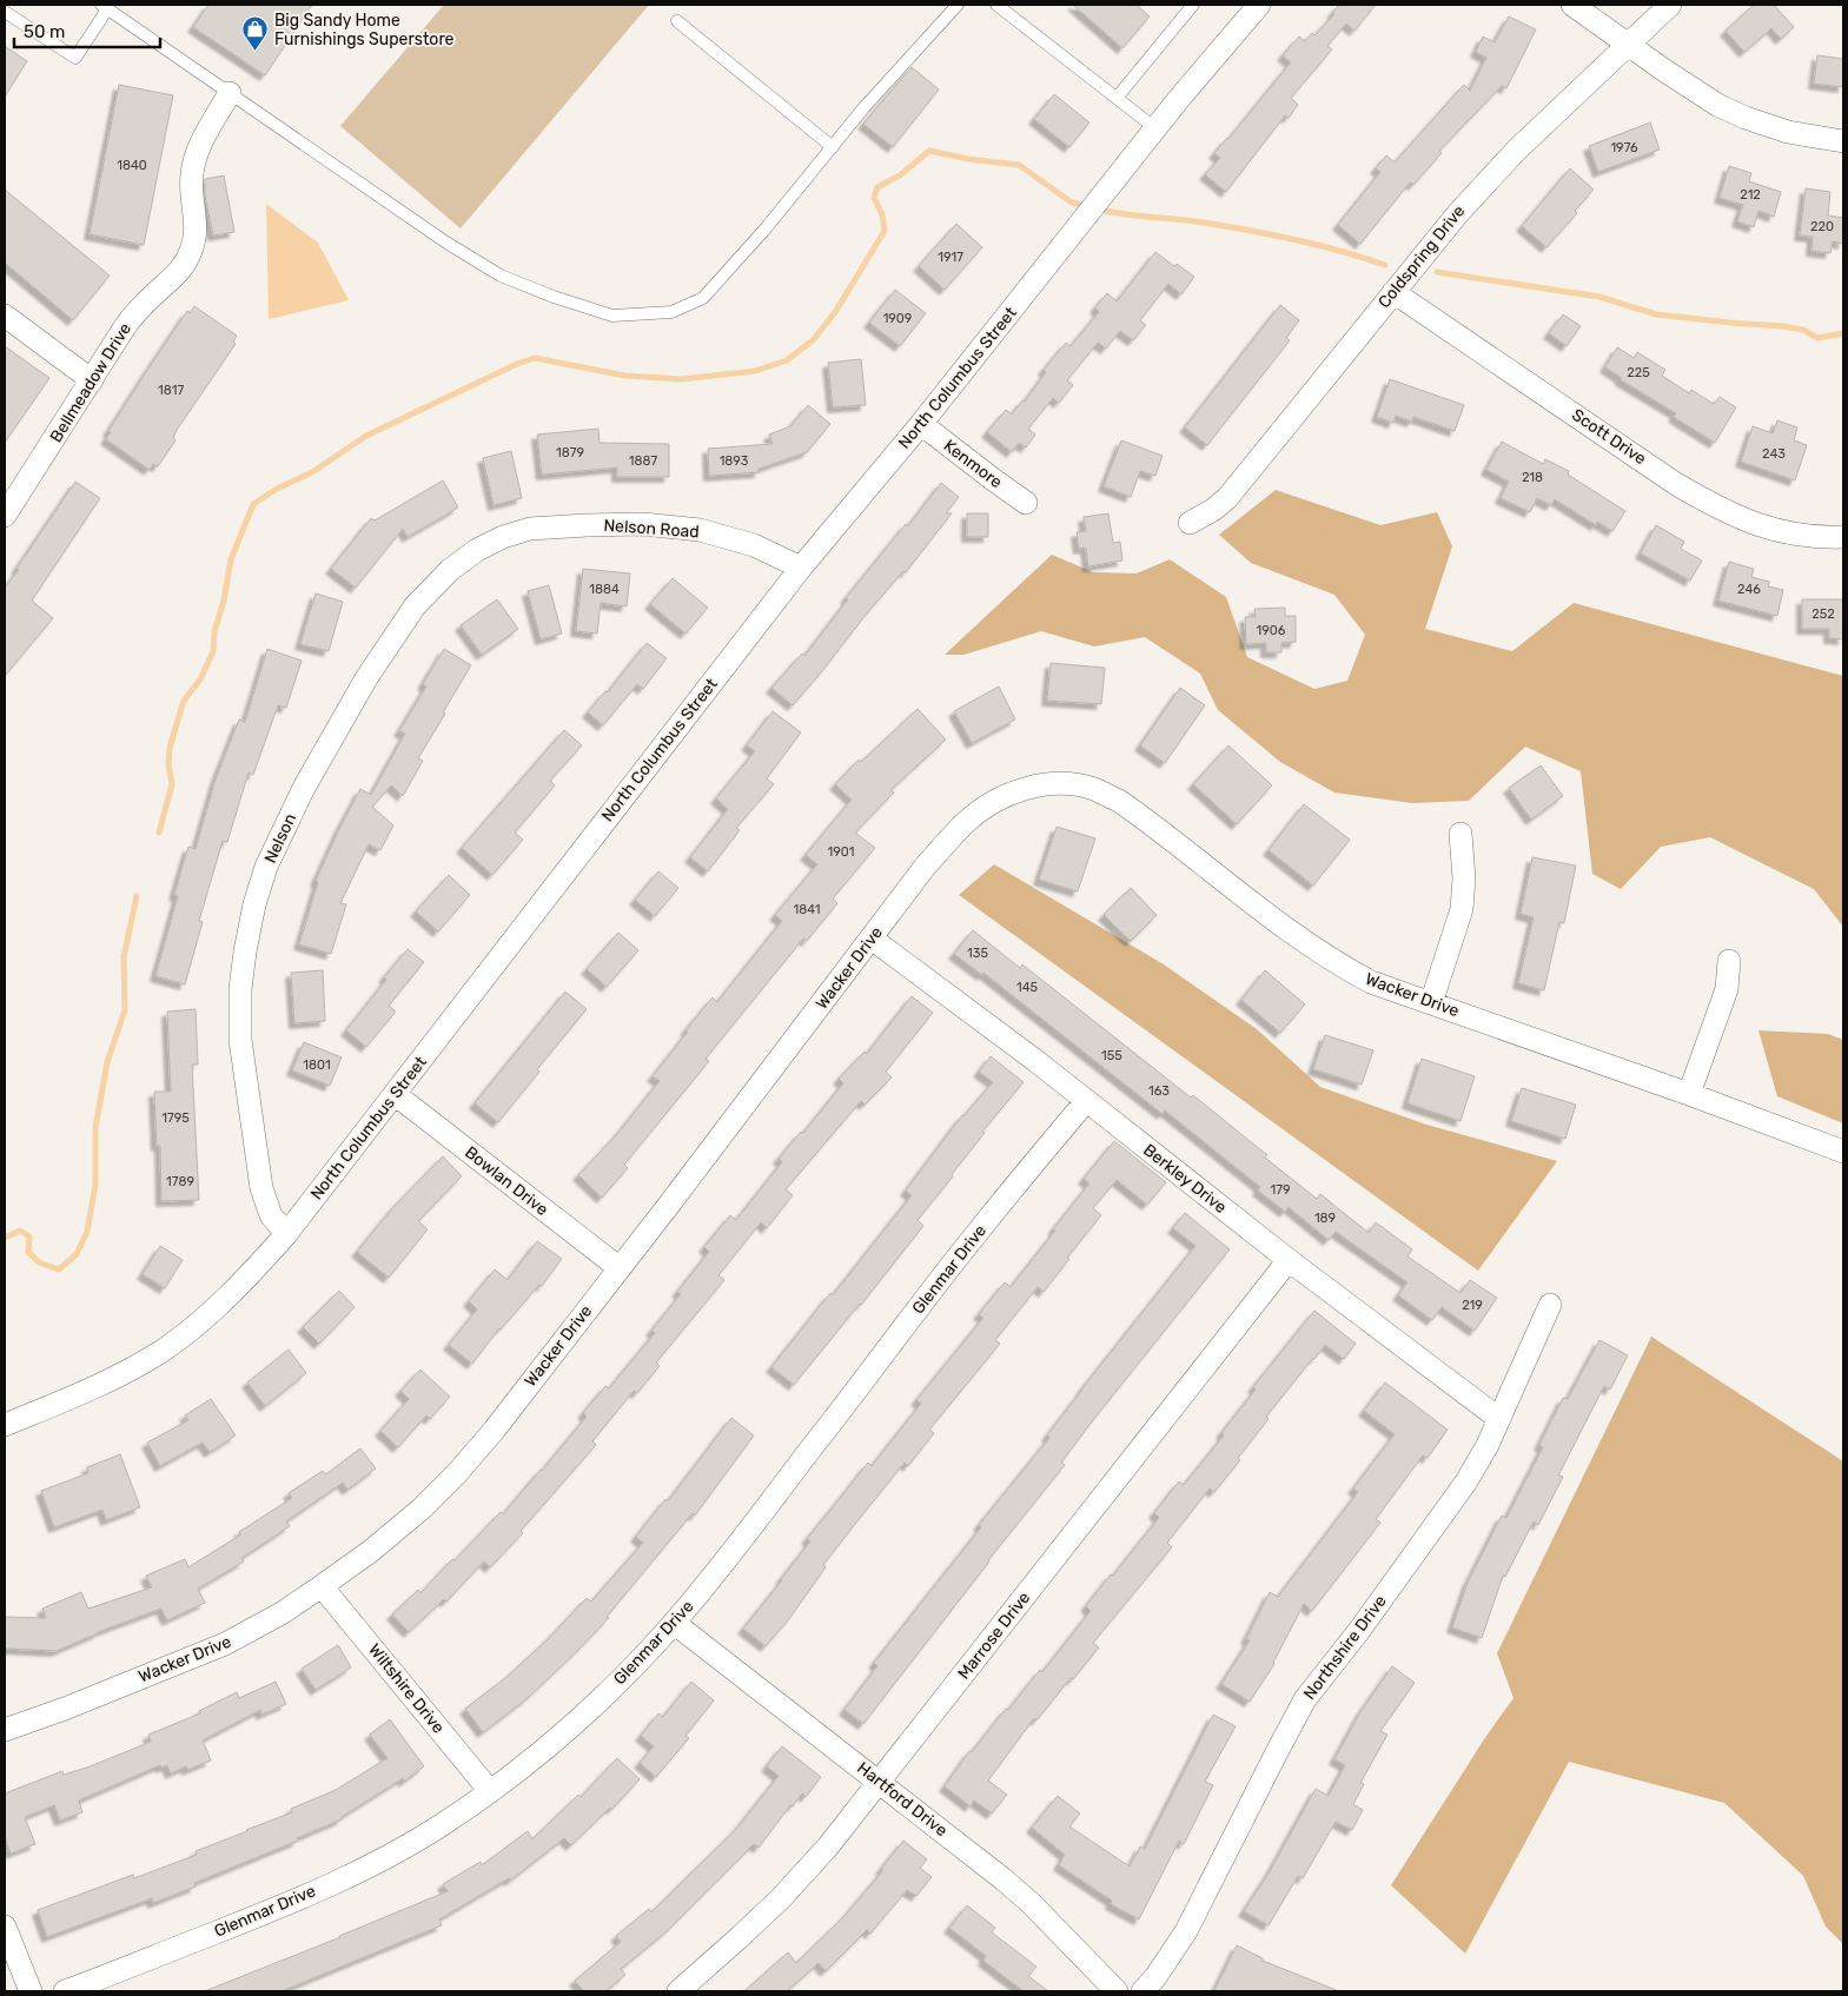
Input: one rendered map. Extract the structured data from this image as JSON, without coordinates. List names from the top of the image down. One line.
{"streets":{"street":["Coldspring Drive","North Columbus Street","Bellmeadow Drive","Scott Drive","Kenmore","Nelson Road","Nelson","Wacker Drive","Berkley Drive","Bowlan Drive","Glenmar Drive","Marrose Drive","Northshire Drive","Wiltshire Drive","Hartford Drive"]},"crossings":[["Coldspring Drive","Scott Drive"],["North Columbus Street","Kenmore"],["North Columbus Street","Nelson Road"],["North Columbus Street","Nelson"],["North Columbus Street","Bowlan Drive"],["Nelson Road","Nelson"],["Wacker Drive","Berkley Drive"],["Wacker Drive","Bowlan Drive"],["Wacker Drive","Wiltshire Drive"],["Berkley Drive","Glenmar Drive"],["Berkley Drive","Marrose Drive"],["Berkley Drive","Northshire Drive"],["Glenmar Drive","Wiltshire Drive"],["Glenmar Drive","Hartford Drive"],["Marrose Drive","Hartford Drive"]],"places":{"shop":["Big Sandy Home Furnishings Superstore"]},"house_numbers":["1976","1840","212","220","1917","1909","225","1817","1879","243","1887","1893","218","1884","246","252","1906","1901","1841","135","145","155","1801","163","1795","1789","179","189","219"],"scale_bar":"50 m"}
